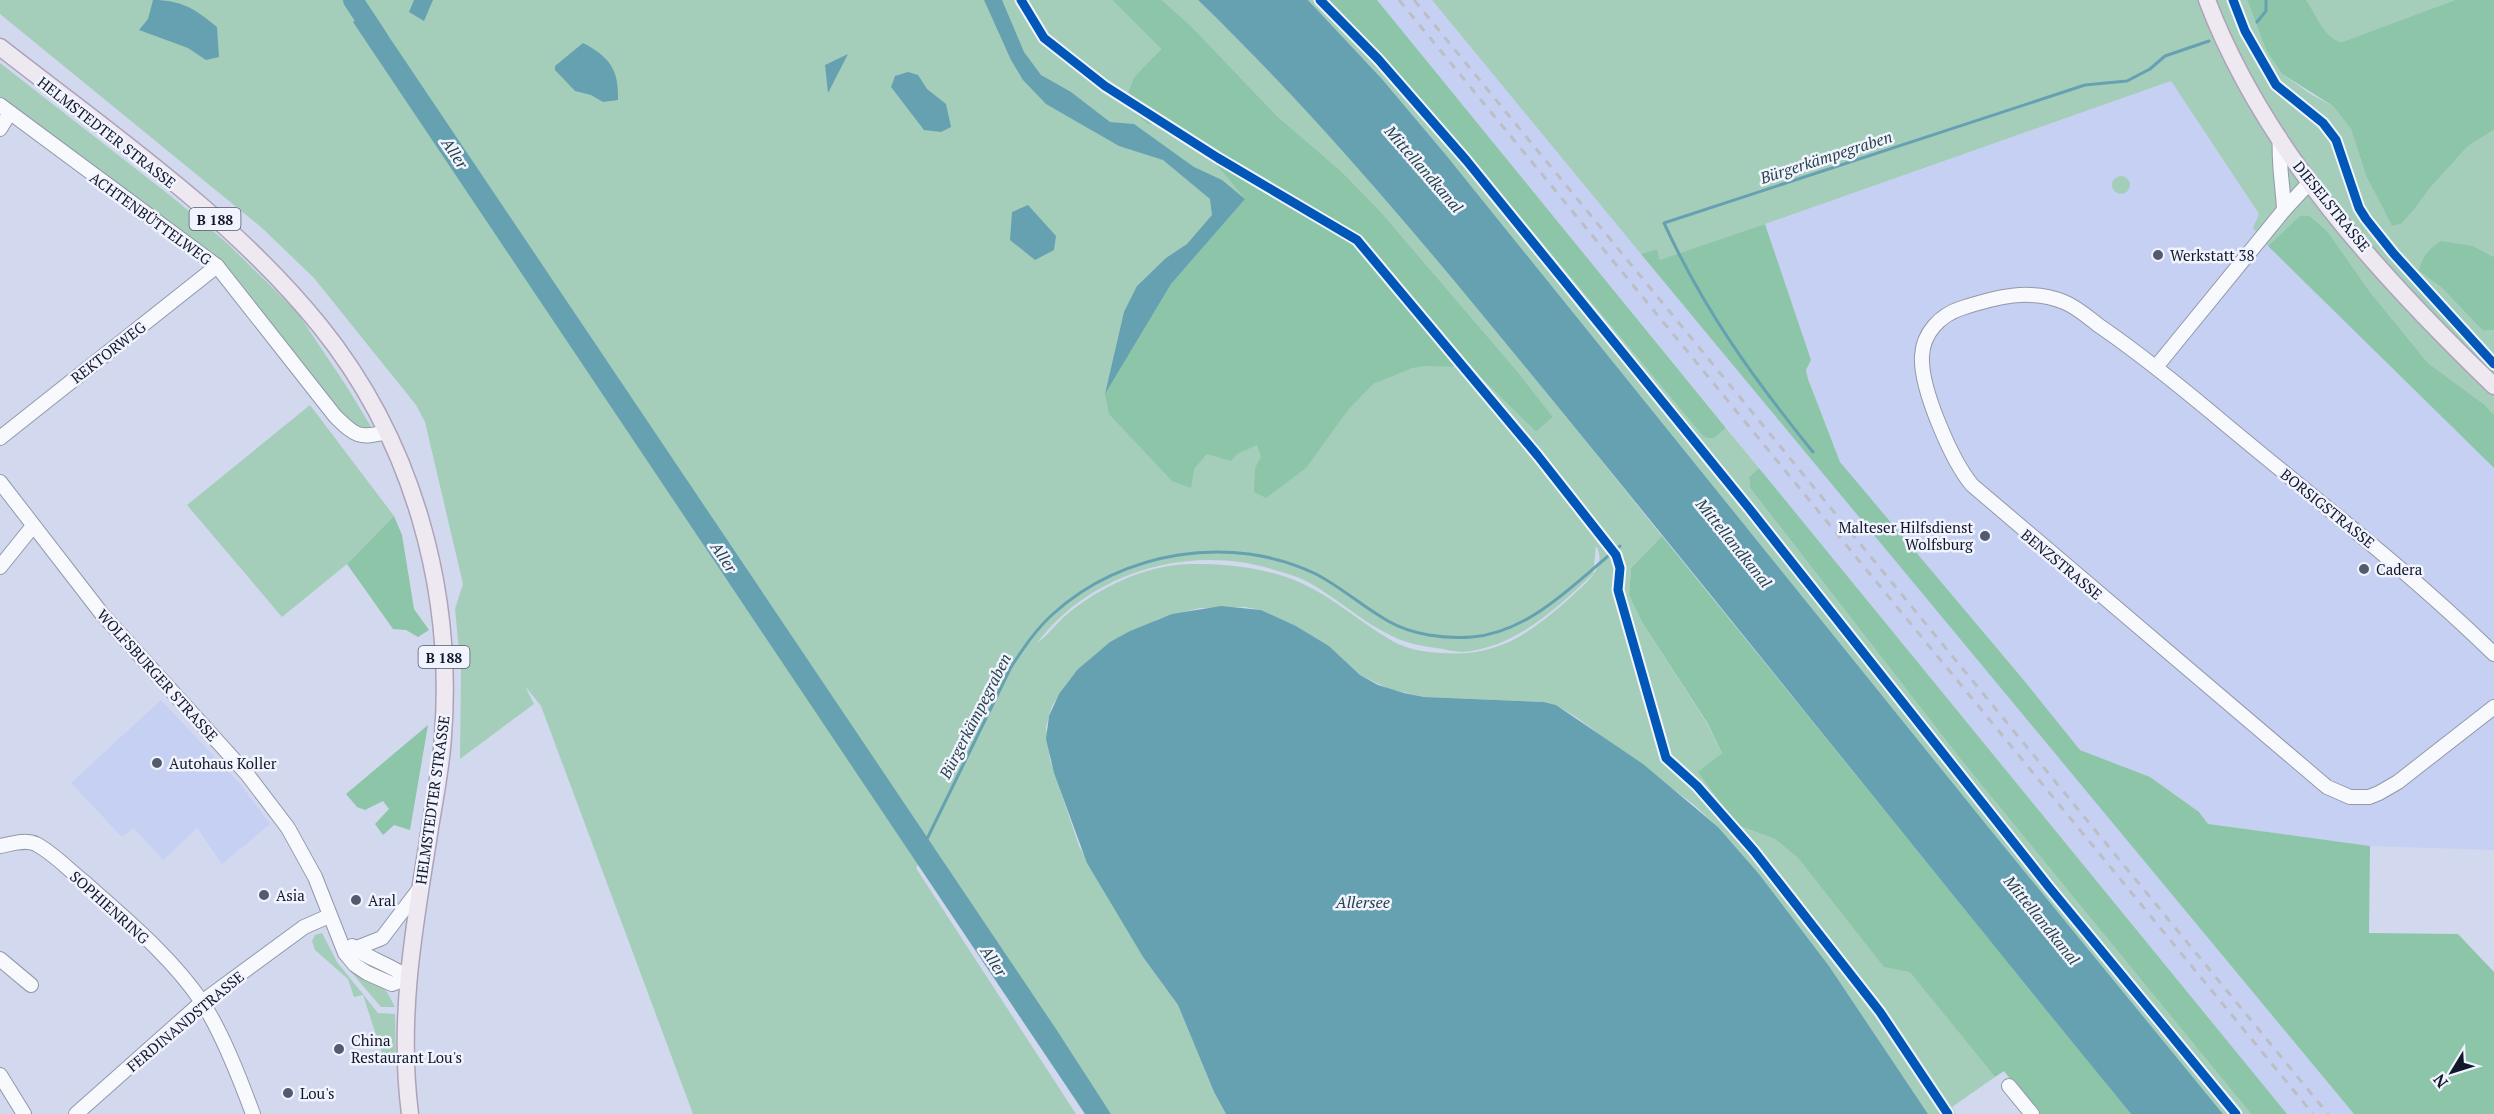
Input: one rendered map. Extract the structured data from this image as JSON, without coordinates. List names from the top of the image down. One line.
{"streets":{"main road":["HELMSTEDTER STRASSE","DIESELSTRASSE","B 188"],"street":["ACHTENBÜTTELWEG","REKTORWEG","BORSIGSTRASSE","BENZSTRASSE","WOLFSBURGER STRASSE","SOPHIENRING","FERDINANDSTRASSE"]},"crossings":[["HELMSTEDTER STRASSE","ACHTENBÜTTELWEG"],["HELMSTEDTER STRASSE","WOLFSBURGER STRASSE"],["ACHTENBÜTTELWEG","REKTORWEG"],["BORSIGSTRASSE","BENZSTRASSE"],["WOLFSBURGER STRASSE","FERDINANDSTRASSE"],["SOPHIENRING","FERDINANDSTRASSE"]],"water":["Aller","Bürgerkämpegraben","Mittellandkanal","Allersee"],"places":["Werkstatt 38","Malteser Hilfsdienst Wolfsburg","Cadera","Autohaus Koller","Asia","Aral","China Restaurant Lou's","Lou's"],"north":"bottom left"}
